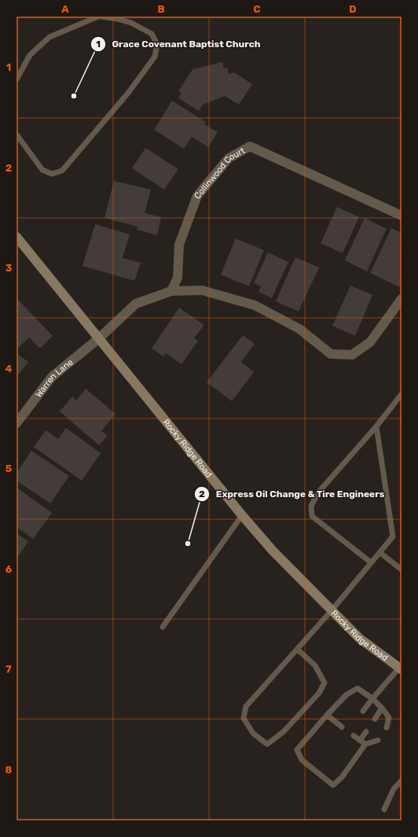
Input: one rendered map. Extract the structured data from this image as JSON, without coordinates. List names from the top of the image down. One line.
{"streets":{"main road":["Rocky Ridge Road"],"street":["Collinwood Court","Warren Lane"]},"crossings":[["Warren Lane","Rocky Ridge Road"]],"places":["Grace Covenant Baptist Church","Express Oil Change & Tire Engineers"],"grid":{"columns":["A","B","C","D"],"rows":["1","2","3","4","5","6","7","8"]}}
